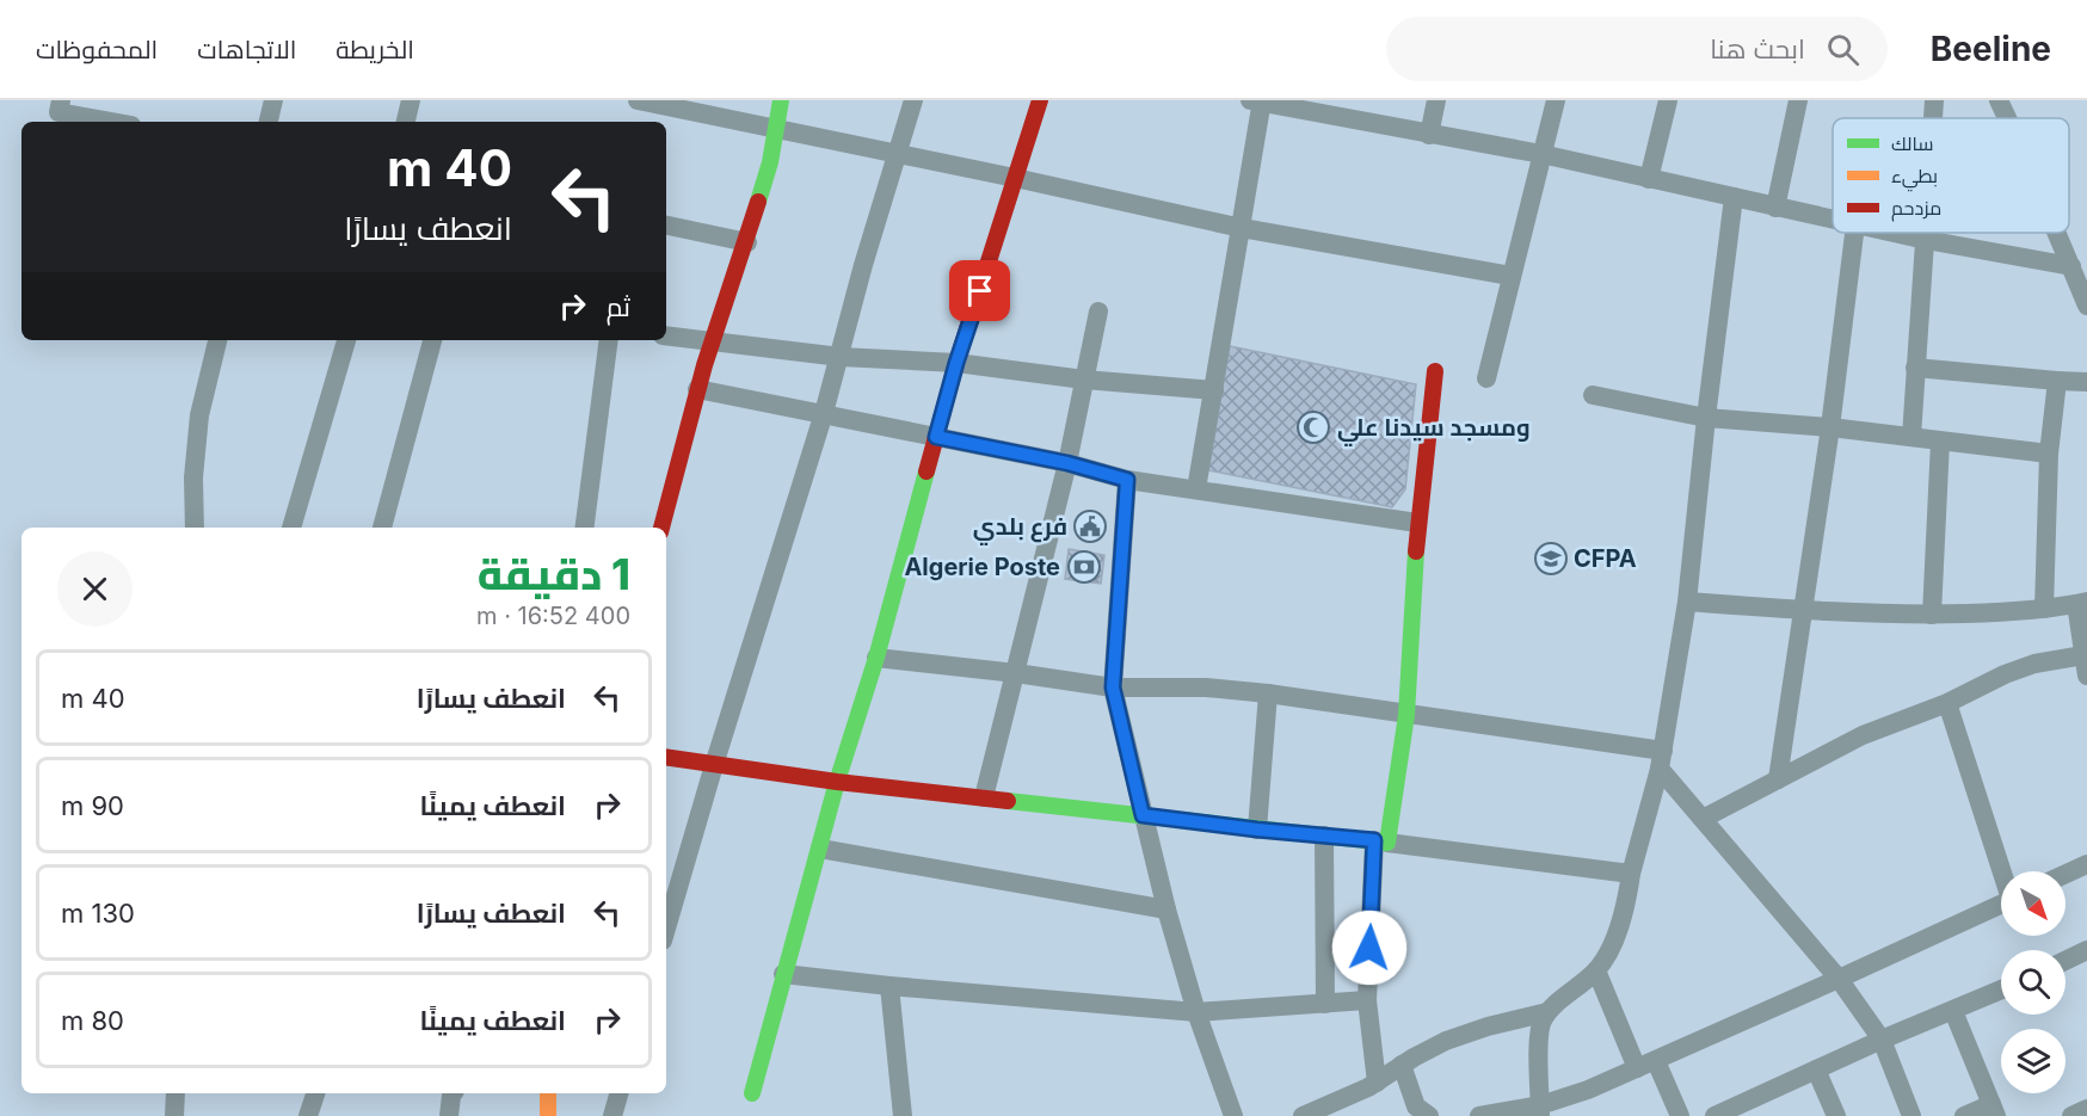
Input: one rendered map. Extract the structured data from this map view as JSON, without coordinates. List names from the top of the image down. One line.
{"places":{"mosque":["ومسجد سيدنا علي"],"public building":["فرع بلدي"],"school or university":["CFPA"],"bank":["Algerie Poste"]},"legend":["سالك","بطيء","مزدحم"],"north":"bottom right","page":{"header":"Beeline","search":"ابحث هنا","nav":["الخريطة","الاتجاهات","المحفوظات"],"turn":["40 m","انعطف يسارًا"],"then":"ثم","heading":["1 دقيقة","400 m · 16:52"],"list":[{"name":"انعطف يسارًا","value":"40 m"},{"name":"انعطف يمينًا","value":"90 m"},{"name":"انعطف يسارًا","value":"130 m"},{"name":"انعطف يمينًا","value":"80 m"}]}}
